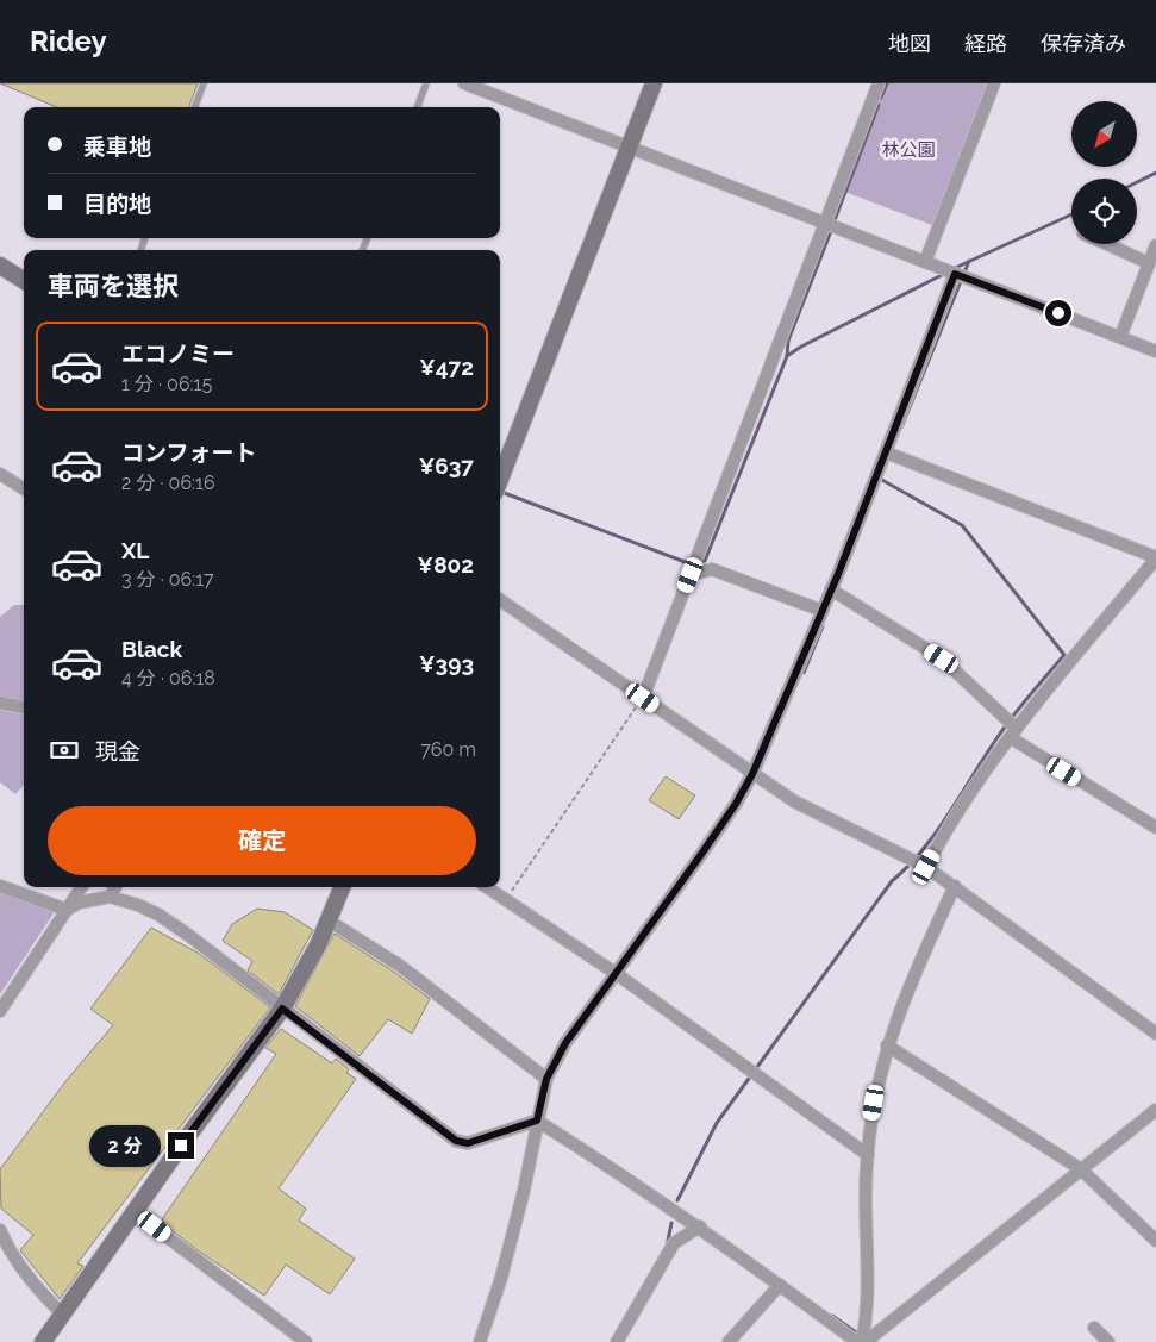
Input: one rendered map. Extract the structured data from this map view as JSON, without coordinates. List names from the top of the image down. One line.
{"parks":["林公園"],"north":"bottom left","page":{"header":"Ridey","nav":["地図","経路","保存済み"],"banner":["乗車地","目的地"],"heading":"車両を選択","list":[{"name":"エコノミー","note":"1 分 · 06:15","value":"¥472"},{"name":"コンフォート","note":"2 分 · 06:16","value":"¥637"},{"name":"XL","note":"3 分 · 06:17","value":"¥802"},{"name":"Black","note":"4 分 · 06:18","value":"¥393"}],"pay":["現金","760 m"],"buttons":"確定","bubble":"2 分"}}
